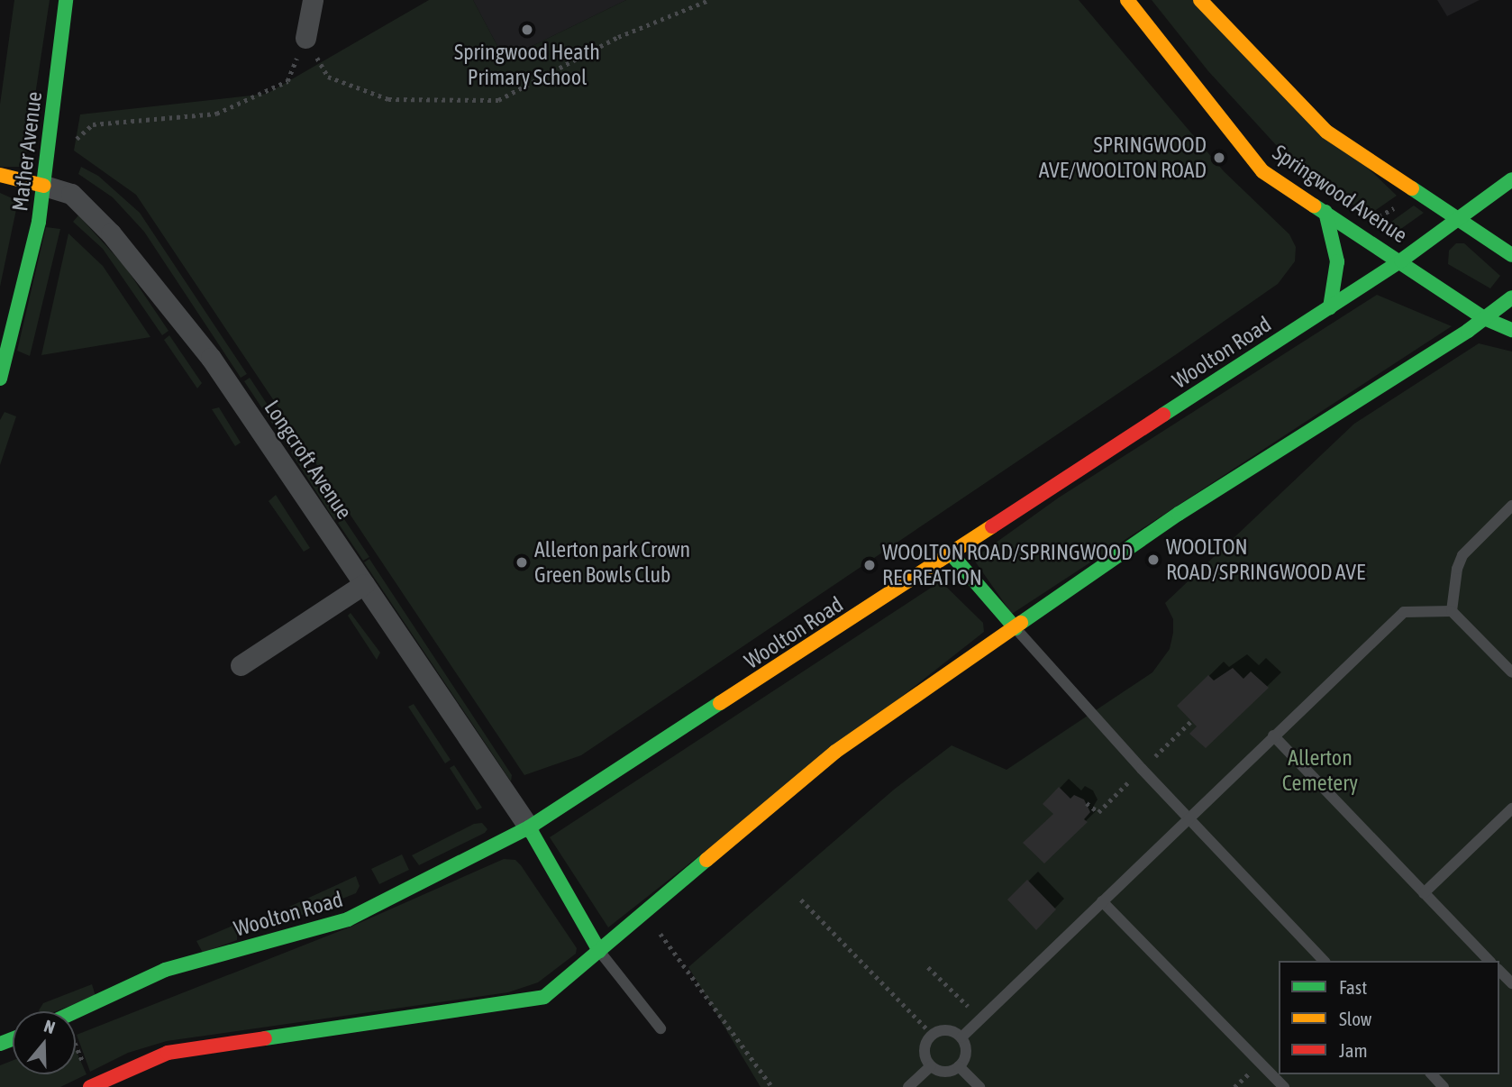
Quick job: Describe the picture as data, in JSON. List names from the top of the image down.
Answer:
{
  "streets": {
    "main road": [
      "Mather Avenue",
      "Springwood Avenue",
      "Woolton Road",
      "Longcroft Avenue"
    ]
  },
  "crossings": [
    ["Mather Avenue", "Longcroft Avenue"],
    ["Springwood Avenue", "Woolton Road"],
    ["Woolton Road", "Longcroft Avenue"]
  ],
  "parks": ["Allerton Cemetery"],
  "places": [
    "Springwood Heath Primary School",
    "SPRINGWOOD AVE/WOOLTON ROAD",
    "WOOLTON ROAD/SPRINGWOOD AVE",
    "Allerton park Crown Green Bowls Club",
    "WOOLTON ROAD/SPRINGWOOD RECREATION"
  ],
  "legend": ["Fast", "Slow", "Jam"],
  "north": "top"
}
